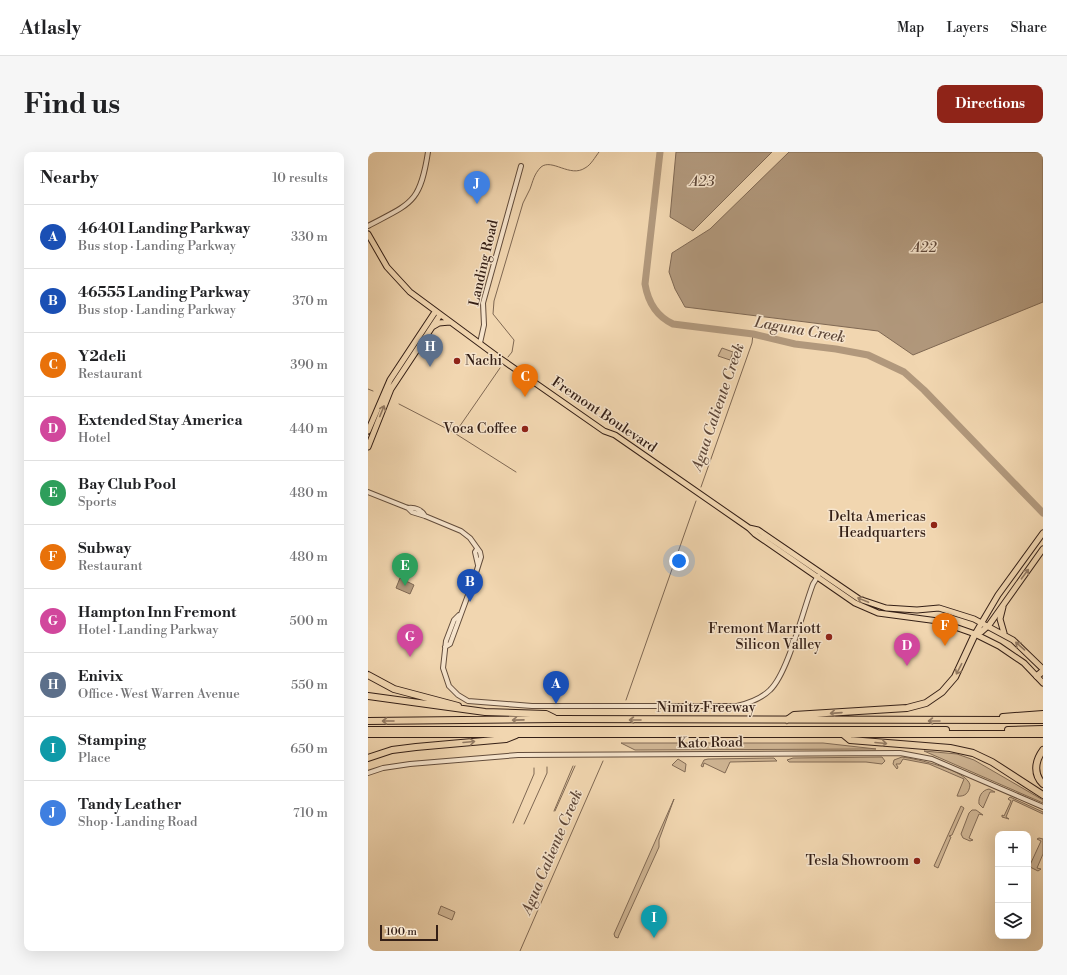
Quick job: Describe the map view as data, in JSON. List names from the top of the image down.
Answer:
{
  "streets": {
    "highway": ["Nimitz Freeway"],
    "main road": ["Fremont Boulevard"],
    "street": ["Landing Road", "Kato Road"]
  },
  "crossings": [
    ["Landing Road", "Fremont Boulevard"]
  ],
  "water": [
    "A23",
    "A22",
    "Laguna Creek",
    "Agua Caliente Creek"
  ],
  "places": [
    "Nachi",
    "Voca Coffee",
    "Delta Americas Headquarters",
    "Fremont Marriott Silicon Valley",
    "Tesla Showroom"
  ],
  "scale_bar": "100 m",
  "page": {
    "header": "Atlasly",
    "nav": ["Map", "Layers", "Share"],
    "buttons": "Directions",
    "title": "Find us",
    "heading": ["Nearby", "10 results"],
    "pins": [
      "J",
      "H",
      "C",
      "E",
      "B",
      "F",
      "G",
      "D",
      "A",
      "I"
    ],
    "list": [
      {
        "mark": "A",
        "name": "46401 Landing Parkway",
        "note": "Bus stop · Landing Parkway",
        "value": "330 m"
      },
      {
        "mark": "B",
        "name": "46555 Landing Parkway",
        "note": "Bus stop · Landing Parkway",
        "value": "370 m"
      },
      {
        "mark": "C",
        "name": "Y2deli",
        "note": "Restaurant",
        "value": "390 m"
      },
      {
        "mark": "D",
        "name": "Extended Stay America",
        "note": "Hotel",
        "value": "440 m"
      },
      {
        "mark": "E",
        "name": "Bay Club Pool",
        "note": "Sports",
        "value": "480 m"
      },
      {
        "mark": "F",
        "name": "Subway",
        "note": "Restaurant",
        "value": "480 m"
      },
      {
        "mark": "G",
        "name": "Hampton Inn Fremont",
        "note": "Hotel · Landing Parkway",
        "value": "500 m"
      },
      {
        "mark": "H",
        "name": "Enivix",
        "note": "Office · West Warren Avenue",
        "value": "550 m"
      },
      {
        "mark": "I",
        "name": "Stamping",
        "note": "Place",
        "value": "650 m"
      },
      {
        "mark": "J",
        "name": "Tandy Leather",
        "note": "Shop · Landing Road",
        "value": "710 m"
      }
    ],
    "map_buttons": ["+", "−"],
    "scale": "100 m"
  }
}
